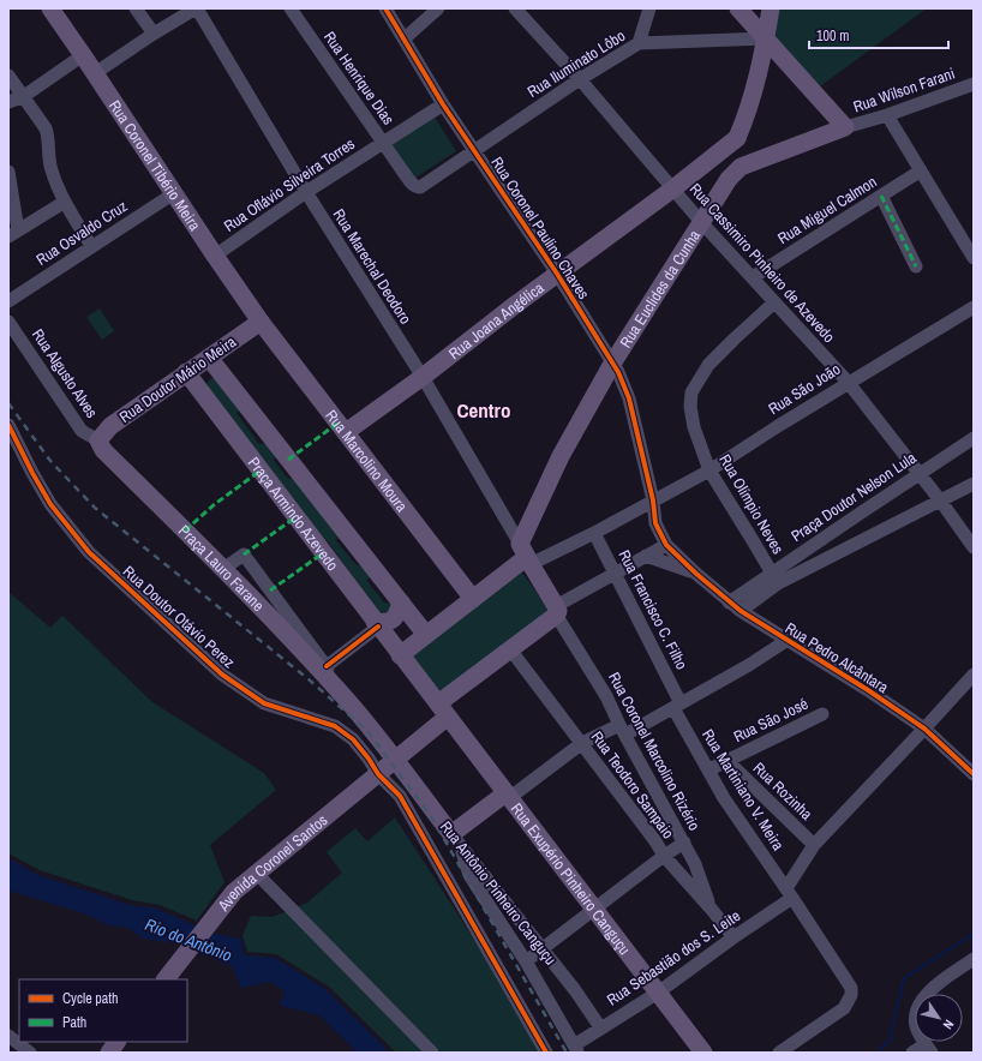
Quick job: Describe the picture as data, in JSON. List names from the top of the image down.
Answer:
{
  "streets": {
    "main road": [
      "Rua Coronel Tibério Meira",
      "Rua Euclides da Cunha",
      "Rua Joana Angélica",
      "Rua Doutor Mário Meira",
      "Rua Marcolino Moura",
      "Praça Armindo Azevedo",
      "Praça Lauro Farane",
      "Avenida Coronel Santos",
      "Rua Exupério Pinheiro Canguçu",
      "Rua Antônio Pinheiro Canguçu"
    ],
    "street": [
      "Rua Iluminato Lôbo",
      "Rua Henrique Dias",
      "Rua Wilson Farani",
      "Rua Oflávio Silveira Torres",
      "Rua Miguel Calmon",
      "Rua Coronel Paulino Chaves",
      "Rua Osvaldo Cruz",
      "Rua Cassimiro Pinheiro de Azevedo",
      "Rua Marechal Deodoro",
      "Rua Algusto Alves",
      "Rua São João",
      "Praça Doutor Nelson Lula",
      "Rua Olímpio Neves",
      "Rua Francisco C. Filho",
      "Rua Doutor Otávio Perez",
      "Rua Pedro Alcântara",
      "Rua São José",
      "Rua Coronel Marcolino Rizério",
      "Rua Teodoro Sampaio",
      "Rua Martiniano V. Meira",
      "Rua Rozinha",
      "Rua Sebastião dos S. Leite"
    ]
  },
  "crossings": [
    ["Rua Iluminato Lôbo", "Rua Henrique Dias"],
    ["Rua Iluminato Lôbo", "Rua Coronel Paulino Chaves"],
    ["Rua Iluminato Lôbo", "Rua Cassimiro Pinheiro de Azevedo"],
    ["Rua Henrique Dias", "Rua Oflávio Silveira Torres"],
    ["Rua Henrique Dias", "Rua Coronel Paulino Chaves"],
    ["Rua Coronel Tibério Meira", "Rua Oflávio Silveira Torres"],
    ["Rua Coronel Tibério Meira", "Rua Osvaldo Cruz"],
    ["Rua Coronel Tibério Meira", "Rua Doutor Mário Meira"],
    ["Rua Coronel Tibério Meira", "Rua Marcolino Moura"],
    ["Rua Oflávio Silveira Torres", "Rua Coronel Paulino Chaves"],
    ["Rua Oflávio Silveira Torres", "Rua Marechal Deodoro"],
    ["Rua Miguel Calmon", "Rua Cassimiro Pinheiro de Azevedo"],
    ["Rua Coronel Paulino Chaves", "Rua Euclides da Cunha"],
    ["Rua Coronel Paulino Chaves", "Rua Joana Angélica"],
    ["Rua Coronel Paulino Chaves", "Rua São João"],
    ["Rua Coronel Paulino Chaves", "Rua Pedro Alcântara"],
    ["Rua Cassimiro Pinheiro de Azevedo", "Rua Euclides da Cunha"],
    ["Rua Cassimiro Pinheiro de Azevedo", "Rua Joana Angélica"],
    ["Rua Cassimiro Pinheiro de Azevedo", "Rua São João"],
    ["Rua Cassimiro Pinheiro de Azevedo", "Praça Doutor Nelson Lula"],
    ["Rua Cassimiro Pinheiro de Azevedo", "Rua Olímpio Neves"],
    ["Rua Marechal Deodoro", "Rua Euclides da Cunha"],
    ["Rua Marechal Deodoro", "Rua Joana Angélica"],
    ["Rua Marechal Deodoro", "Rua São João"],
    ["Rua Euclides da Cunha", "Rua São João"],
    ["Rua Joana Angélica", "Rua Marcolino Moura"],
    ["Rua Algusto Alves", "Rua Doutor Mário Meira"],
    ["Rua Algusto Alves", "Praça Lauro Farane"],
    ["Rua Doutor Mário Meira", "Rua Marcolino Moura"],
    ["Rua Doutor Mário Meira", "Praça Armindo Azevedo"],
    ["Rua Doutor Mário Meira", "Praça Lauro Farane"],
    ["Rua São João", "Rua Olímpio Neves"],
    ["Rua São João", "Rua Francisco C. Filho"],
    ["Praça Doutor Nelson Lula", "Rua Olímpio Neves"],
    ["Praça Doutor Nelson Lula", "Rua Pedro Alcântara"],
    ["Praça Armindo Azevedo", "Rua Exupério Pinheiro Canguçu"],
    ["Praça Lauro Farane", "Avenida Coronel Santos"],
    ["Praça Lauro Farane", "Rua Antônio Pinheiro Canguçu"],
    ["Rua Francisco C. Filho", "Rua Martiniano V. Meira"],
    ["Rua Doutor Otávio Perez", "Avenida Coronel Santos"],
    ["Rua São José", "Rua Martiniano V. Meira"],
    ["Rua São José", "Rua Rozinha"],
    ["Rua Coronel Marcolino Rizério", "Rua Teodoro Sampaio"],
    ["Rua Coronel Marcolino Rizério", "Avenida Coronel Santos"],
    ["Rua Teodoro Sampaio", "Avenida Coronel Santos"],
    ["Rua Teodoro Sampaio", "Rua Sebastião dos S. Leite"],
    ["Rua Martiniano V. Meira", "Rua Sebastião dos S. Leite"],
    ["Avenida Coronel Santos", "Rua Exupério Pinheiro Canguçu"],
    ["Avenida Coronel Santos", "Rua Antônio Pinheiro Canguçu"],
    ["Rua Exupério Pinheiro Canguçu", "Rua Sebastião dos S. Leite"],
    ["Rua Antônio Pinheiro Canguçu", "Rua Sebastião dos S. Leite"]
  ],
  "districts": ["Centro"],
  "water": ["Rio do Antônio"],
  "legend": ["Cycle path", "Path"],
  "scale_bar": "100 m",
  "north": "bottom right"
}
